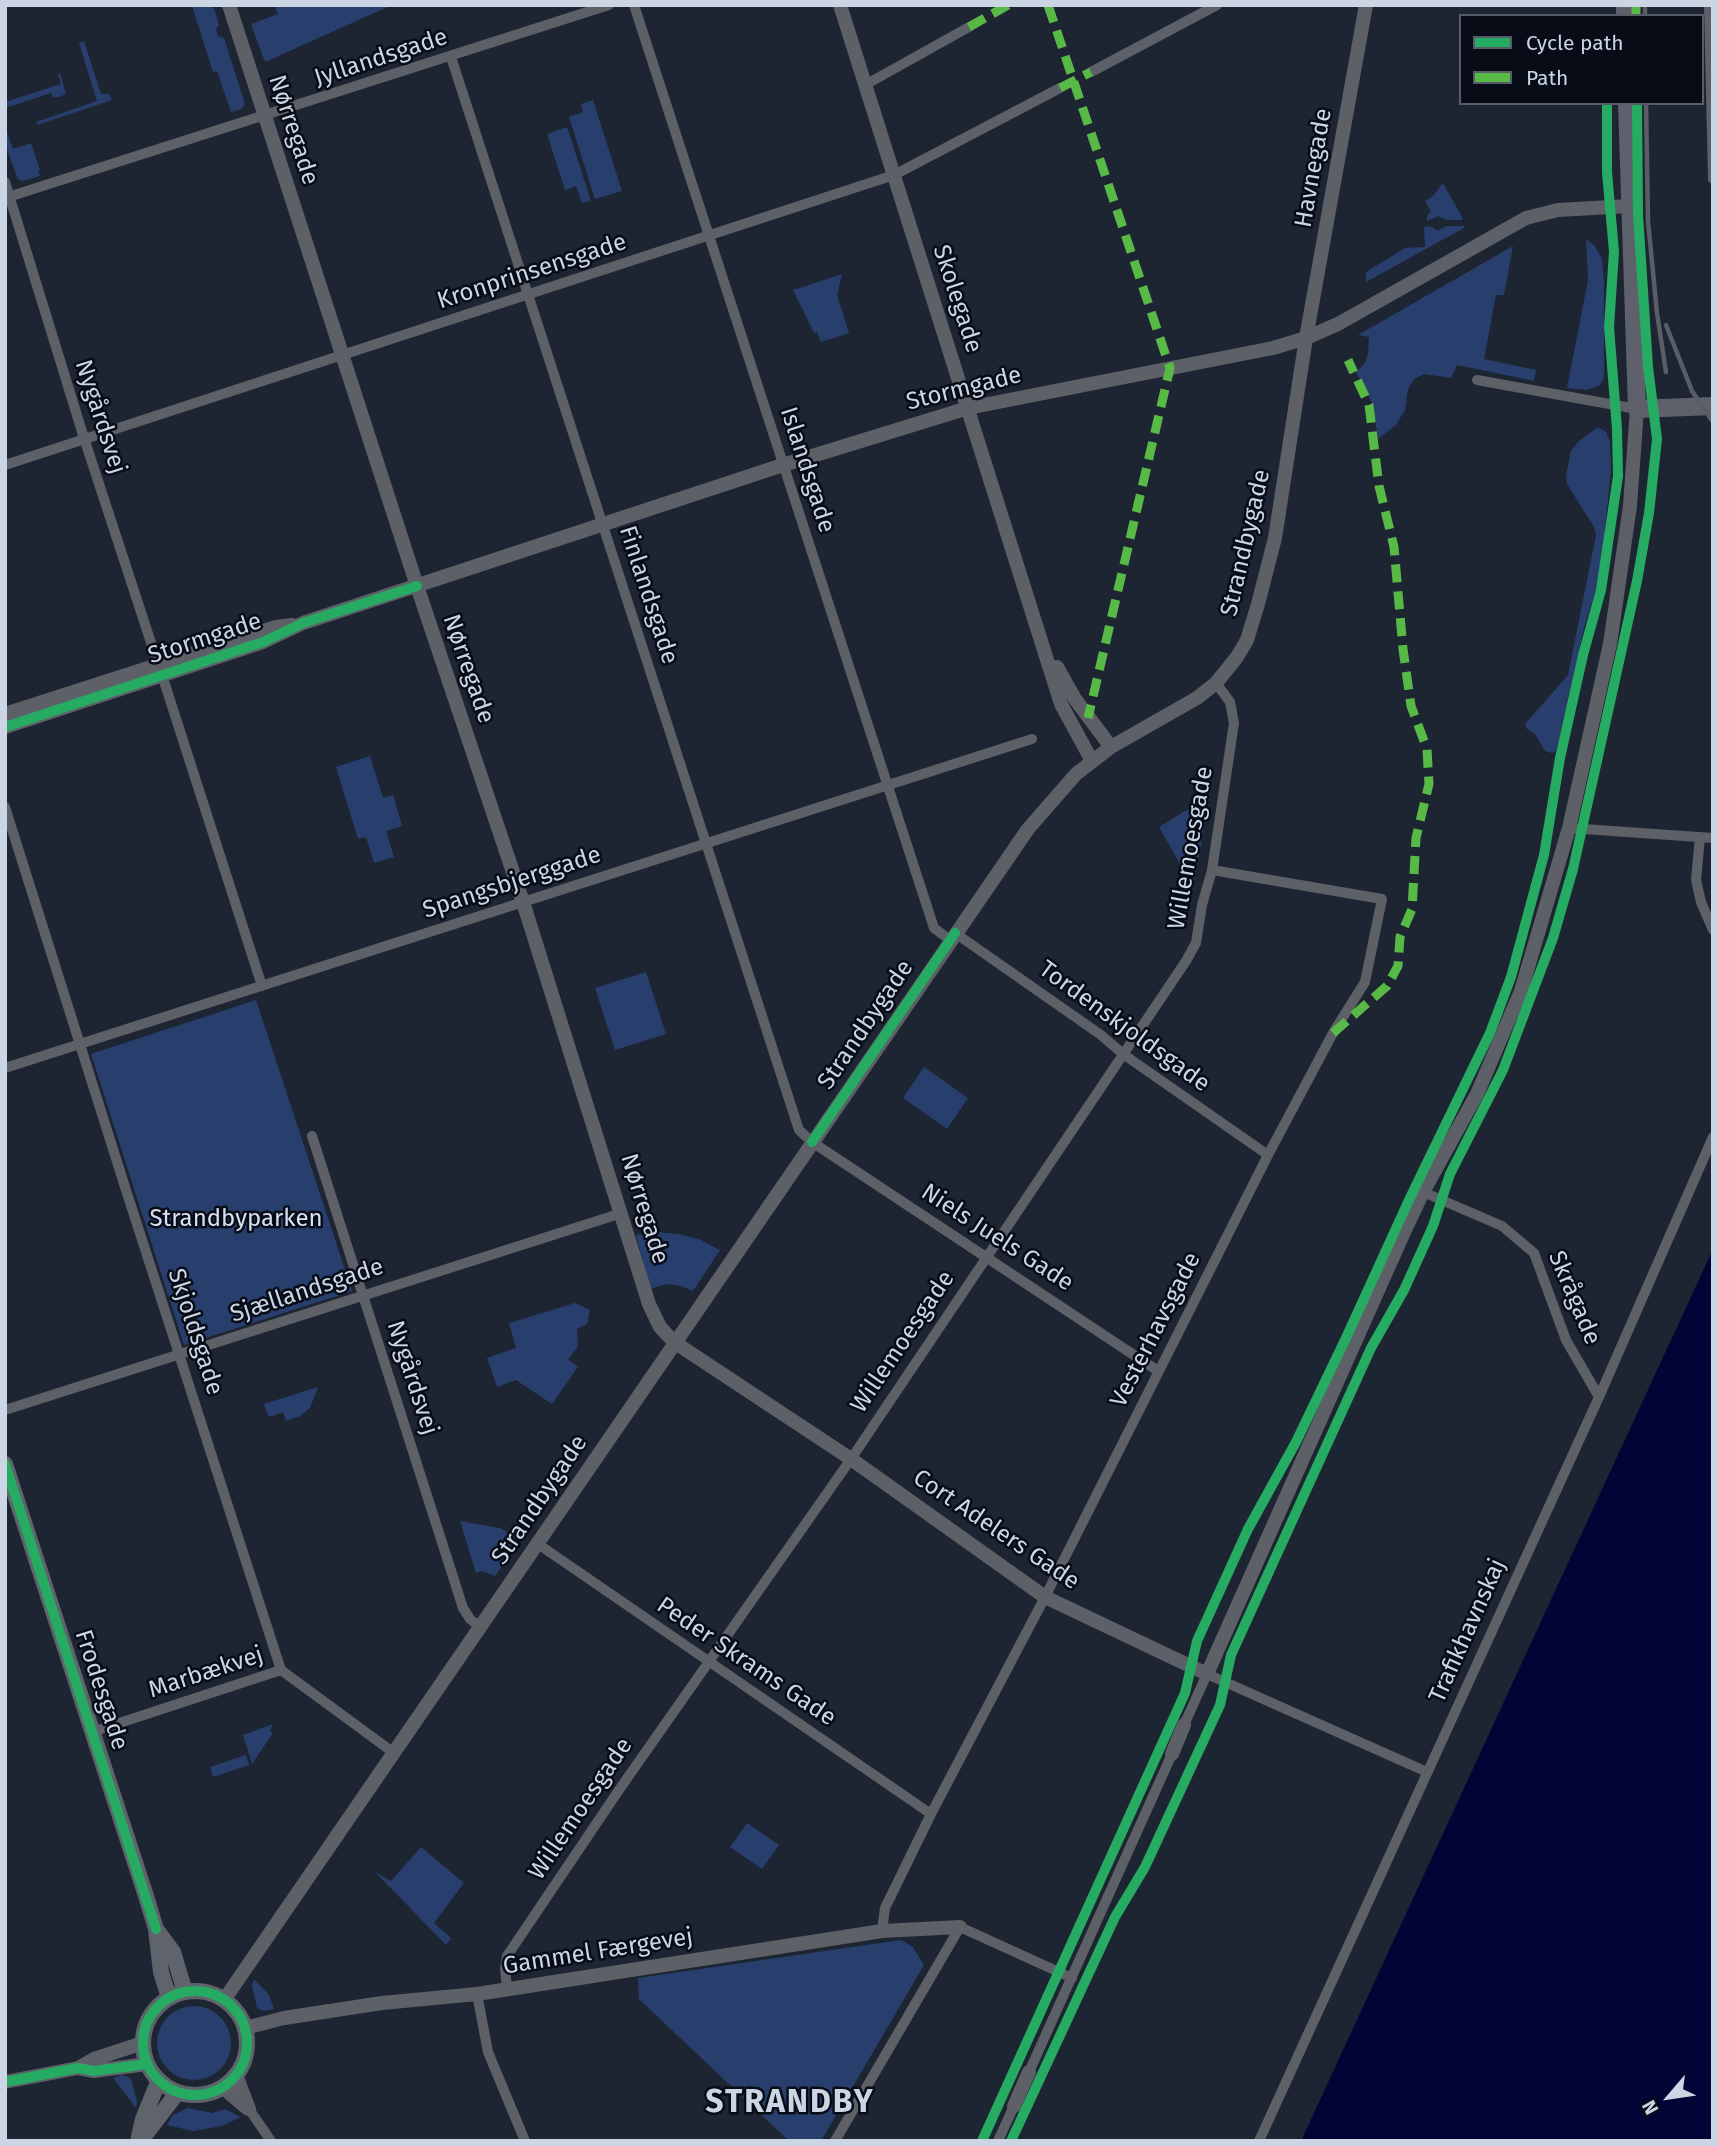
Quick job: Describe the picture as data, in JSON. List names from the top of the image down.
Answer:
{
  "streets": {
    "main road": ["Frodesgade"],
    "street": [
      "Jyllandsgade",
      "Nørregade",
      "Havnegade",
      "Kronprinsensgade",
      "Skolegade",
      "Stormgade",
      "Nygårdsvej",
      "Islandsgade",
      "Strandbygade",
      "Finlandsgade",
      "Willemoesgade",
      "Spangsbjerggade",
      "Tordenskjoldsgade",
      "Niels Juels Gade",
      "Sjællandsgade",
      "Skrågade",
      "Vesterhavsgade",
      "Skjoldsgade",
      "Cort Adelers Gade",
      "Trafikhavnskaj",
      "Peder Skrams Gade",
      "Marbækvej",
      "Gammel Færgevej"
    ]
  },
  "crossings": [
    ["Jyllandsgade", "Nørregade"],
    ["Jyllandsgade", "Nygårdsvej"],
    ["Jyllandsgade", "Finlandsgade"],
    ["Nørregade", "Kronprinsensgade"],
    ["Nørregade", "Stormgade"],
    ["Nørregade", "Strandbygade"],
    ["Nørregade", "Spangsbjerggade"],
    ["Nørregade", "Sjællandsgade"],
    ["Nørregade", "Cort Adelers Gade"],
    ["Havnegade", "Stormgade"],
    ["Havnegade", "Strandbygade"],
    ["Kronprinsensgade", "Skolegade"],
    ["Kronprinsensgade", "Nygårdsvej"],
    ["Kronprinsensgade", "Islandsgade"],
    ["Kronprinsensgade", "Finlandsgade"],
    ["Skolegade", "Stormgade"],
    ["Skolegade", "Strandbygade"],
    ["Stormgade", "Nygårdsvej"],
    ["Stormgade", "Islandsgade"],
    ["Stormgade", "Strandbygade"],
    ["Stormgade", "Finlandsgade"],
    ["Nygårdsvej", "Strandbygade"],
    ["Nygårdsvej", "Spangsbjerggade"],
    ["Nygårdsvej", "Sjællandsgade"],
    ["Islandsgade", "Strandbygade"],
    ["Islandsgade", "Spangsbjerggade"],
    ["Islandsgade", "Tordenskjoldsgade"],
    ["Strandbygade", "Finlandsgade"],
    ["Strandbygade", "Willemoesgade"],
    ["Strandbygade", "Tordenskjoldsgade"],
    ["Strandbygade", "Niels Juels Gade"],
    ["Strandbygade", "Cort Adelers Gade"],
    ["Strandbygade", "Peder Skrams Gade"],
    ["Strandbygade", "Marbækvej"],
    ["Strandbygade", "Frodesgade"],
    ["Strandbygade", "Gammel Færgevej"],
    ["Finlandsgade", "Spangsbjerggade"],
    ["Finlandsgade", "Niels Juels Gade"],
    ["Willemoesgade", "Tordenskjoldsgade"],
    ["Willemoesgade", "Niels Juels Gade"],
    ["Willemoesgade", "Vesterhavsgade"],
    ["Willemoesgade", "Cort Adelers Gade"],
    ["Willemoesgade", "Peder Skrams Gade"],
    ["Willemoesgade", "Gammel Færgevej"],
    ["Spangsbjerggade", "Skjoldsgade"],
    ["Tordenskjoldsgade", "Vesterhavsgade"],
    ["Niels Juels Gade", "Vesterhavsgade"],
    ["Sjællandsgade", "Skjoldsgade"],
    ["Skrågade", "Trafikhavnskaj"],
    ["Vesterhavsgade", "Cort Adelers Gade"],
    ["Vesterhavsgade", "Peder Skrams Gade"],
    ["Vesterhavsgade", "Gammel Færgevej"],
    ["Skjoldsgade", "Marbækvej"],
    ["Cort Adelers Gade", "Trafikhavnskaj"],
    ["Marbækvej", "Frodesgade"],
    ["Frodesgade", "Gammel Færgevej"]
  ],
  "districts": ["STRANDBY"],
  "parks": ["Strandbyparken"],
  "legend": ["Cycle path", "Path"],
  "north": "bottom left"
}
